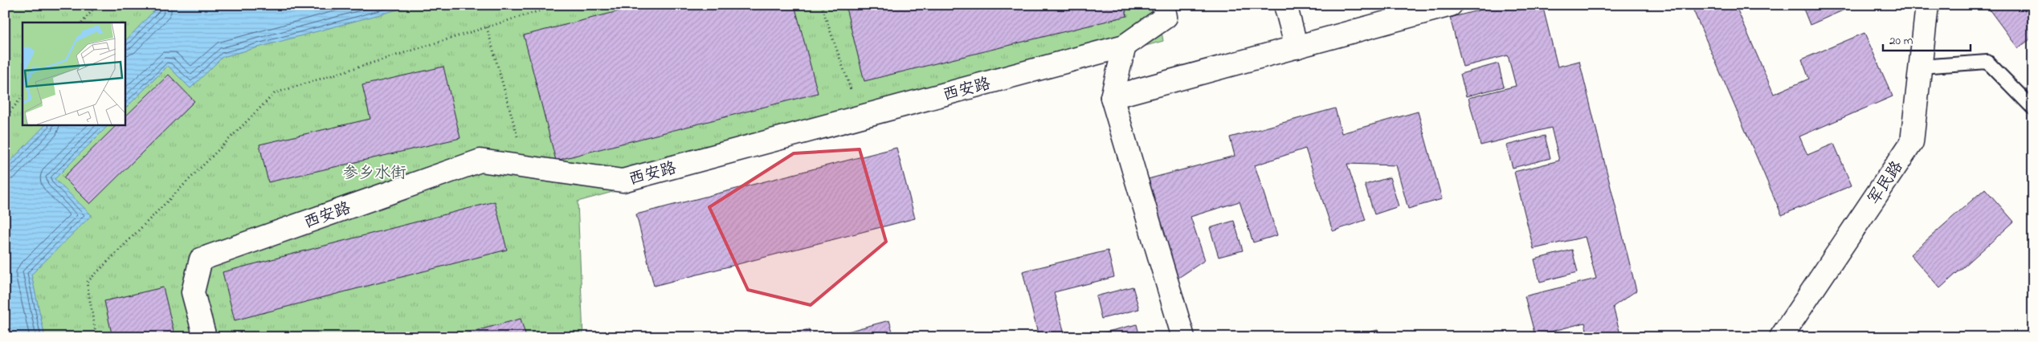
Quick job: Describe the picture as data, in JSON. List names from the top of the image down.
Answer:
{
  "streets": {
    "street": ["西安路", "军民路"]
  },
  "parks": ["参乡水街"],
  "scale_bar": "20 m"
}
